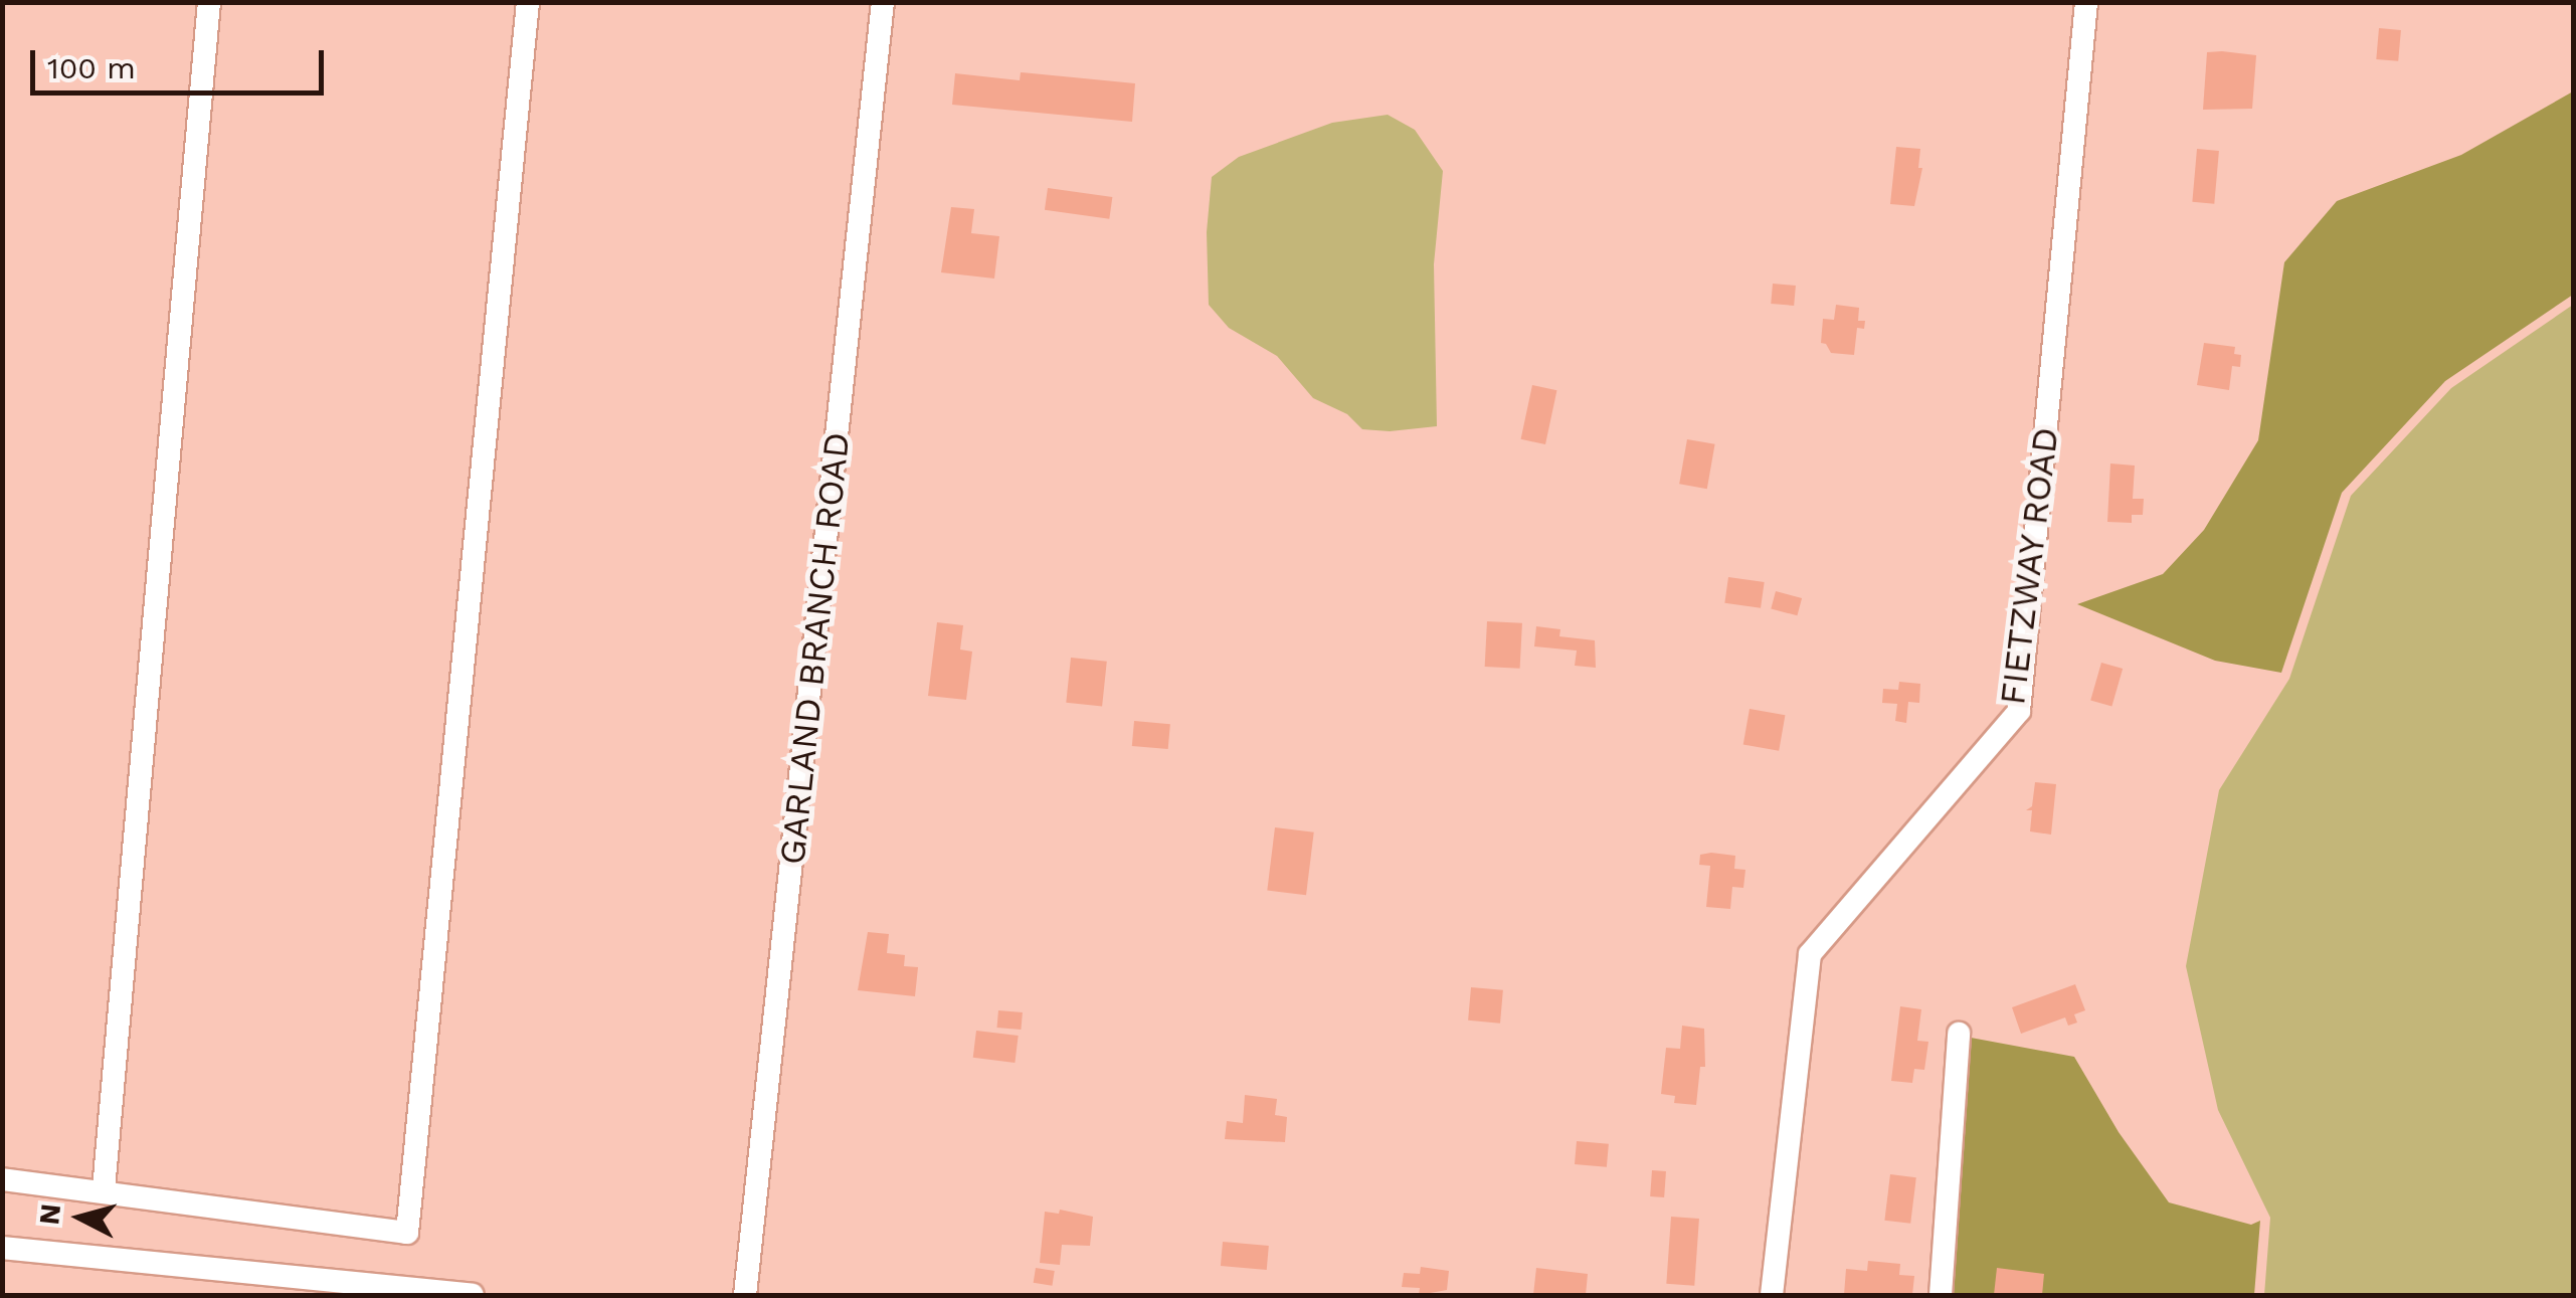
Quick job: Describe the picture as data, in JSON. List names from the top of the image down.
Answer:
{
  "streets": {
    "street": ["FIETZWAY ROAD", "GARLAND BRANCH ROAD"]
  },
  "scale_bar": "100 m",
  "north": "left"
}
